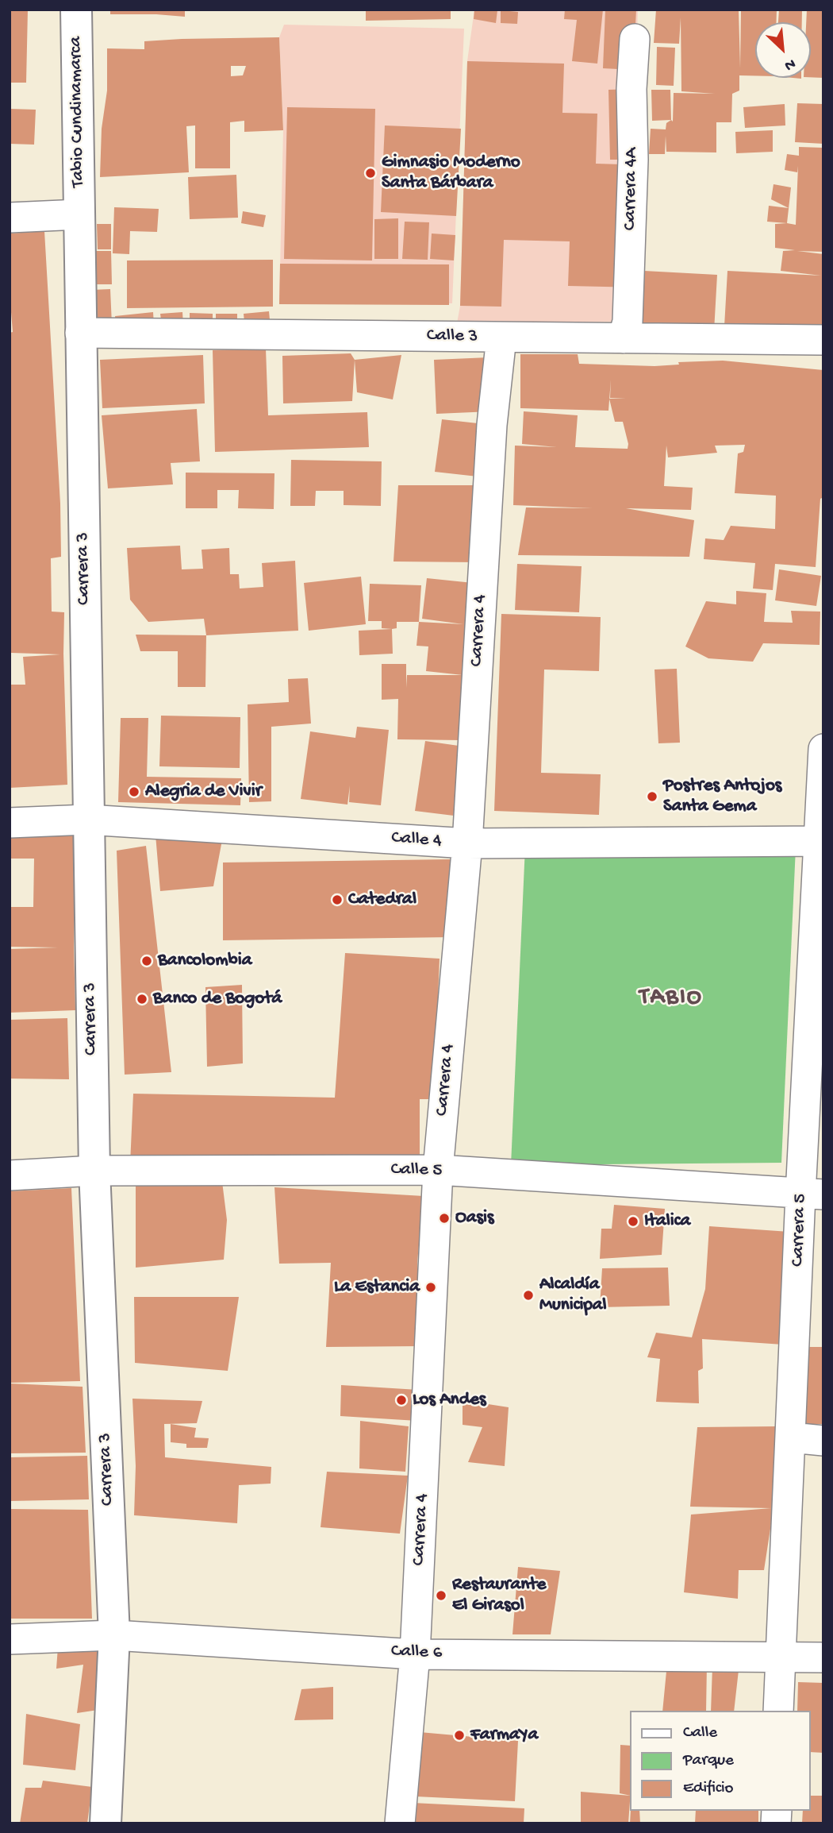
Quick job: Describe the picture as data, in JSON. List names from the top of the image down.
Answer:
{
  "streets": {
    "main road": ["Tabio Cundinamarca", "Carrera 3"],
    "street": [
      "Carrera 4A",
      "Calle 3",
      "Carrera 4",
      "Calle 4",
      "Calle 5",
      "Carrera 5",
      "Calle 6"
    ]
  },
  "crossings": [
    ["Tabio Cundinamarca", "Carrera 3"],
    ["Carrera 4A", "Calle 3"],
    ["Calle 3", "Carrera 3"],
    ["Calle 3", "Carrera 4"],
    ["Carrera 3", "Calle 4"],
    ["Carrera 3", "Calle 5"],
    ["Carrera 3", "Calle 6"],
    ["Carrera 4", "Calle 4"],
    ["Carrera 4", "Calle 5"],
    ["Carrera 4", "Calle 6"],
    ["Calle 4", "Carrera 5"],
    ["Calle 5", "Carrera 5"],
    ["Carrera 5", "Calle 6"]
  ],
  "districts": ["TABIO"],
  "places": [
    "Gimnasio Moderno Santa Bárbara",
    "Alegria de Vivir",
    "Postres Antojos Santa Gema",
    "Catedral",
    "Bancolombia",
    "Banco de Bogotá",
    "Oasis",
    "Italica",
    "La Estancia",
    "Alcaldía Municipal",
    "Los Andes",
    "Restaurante El Girasol",
    "FarmaYa"
  ],
  "legend": ["Calle", "Parque", "Edificio"],
  "north": "bottom right"
}
